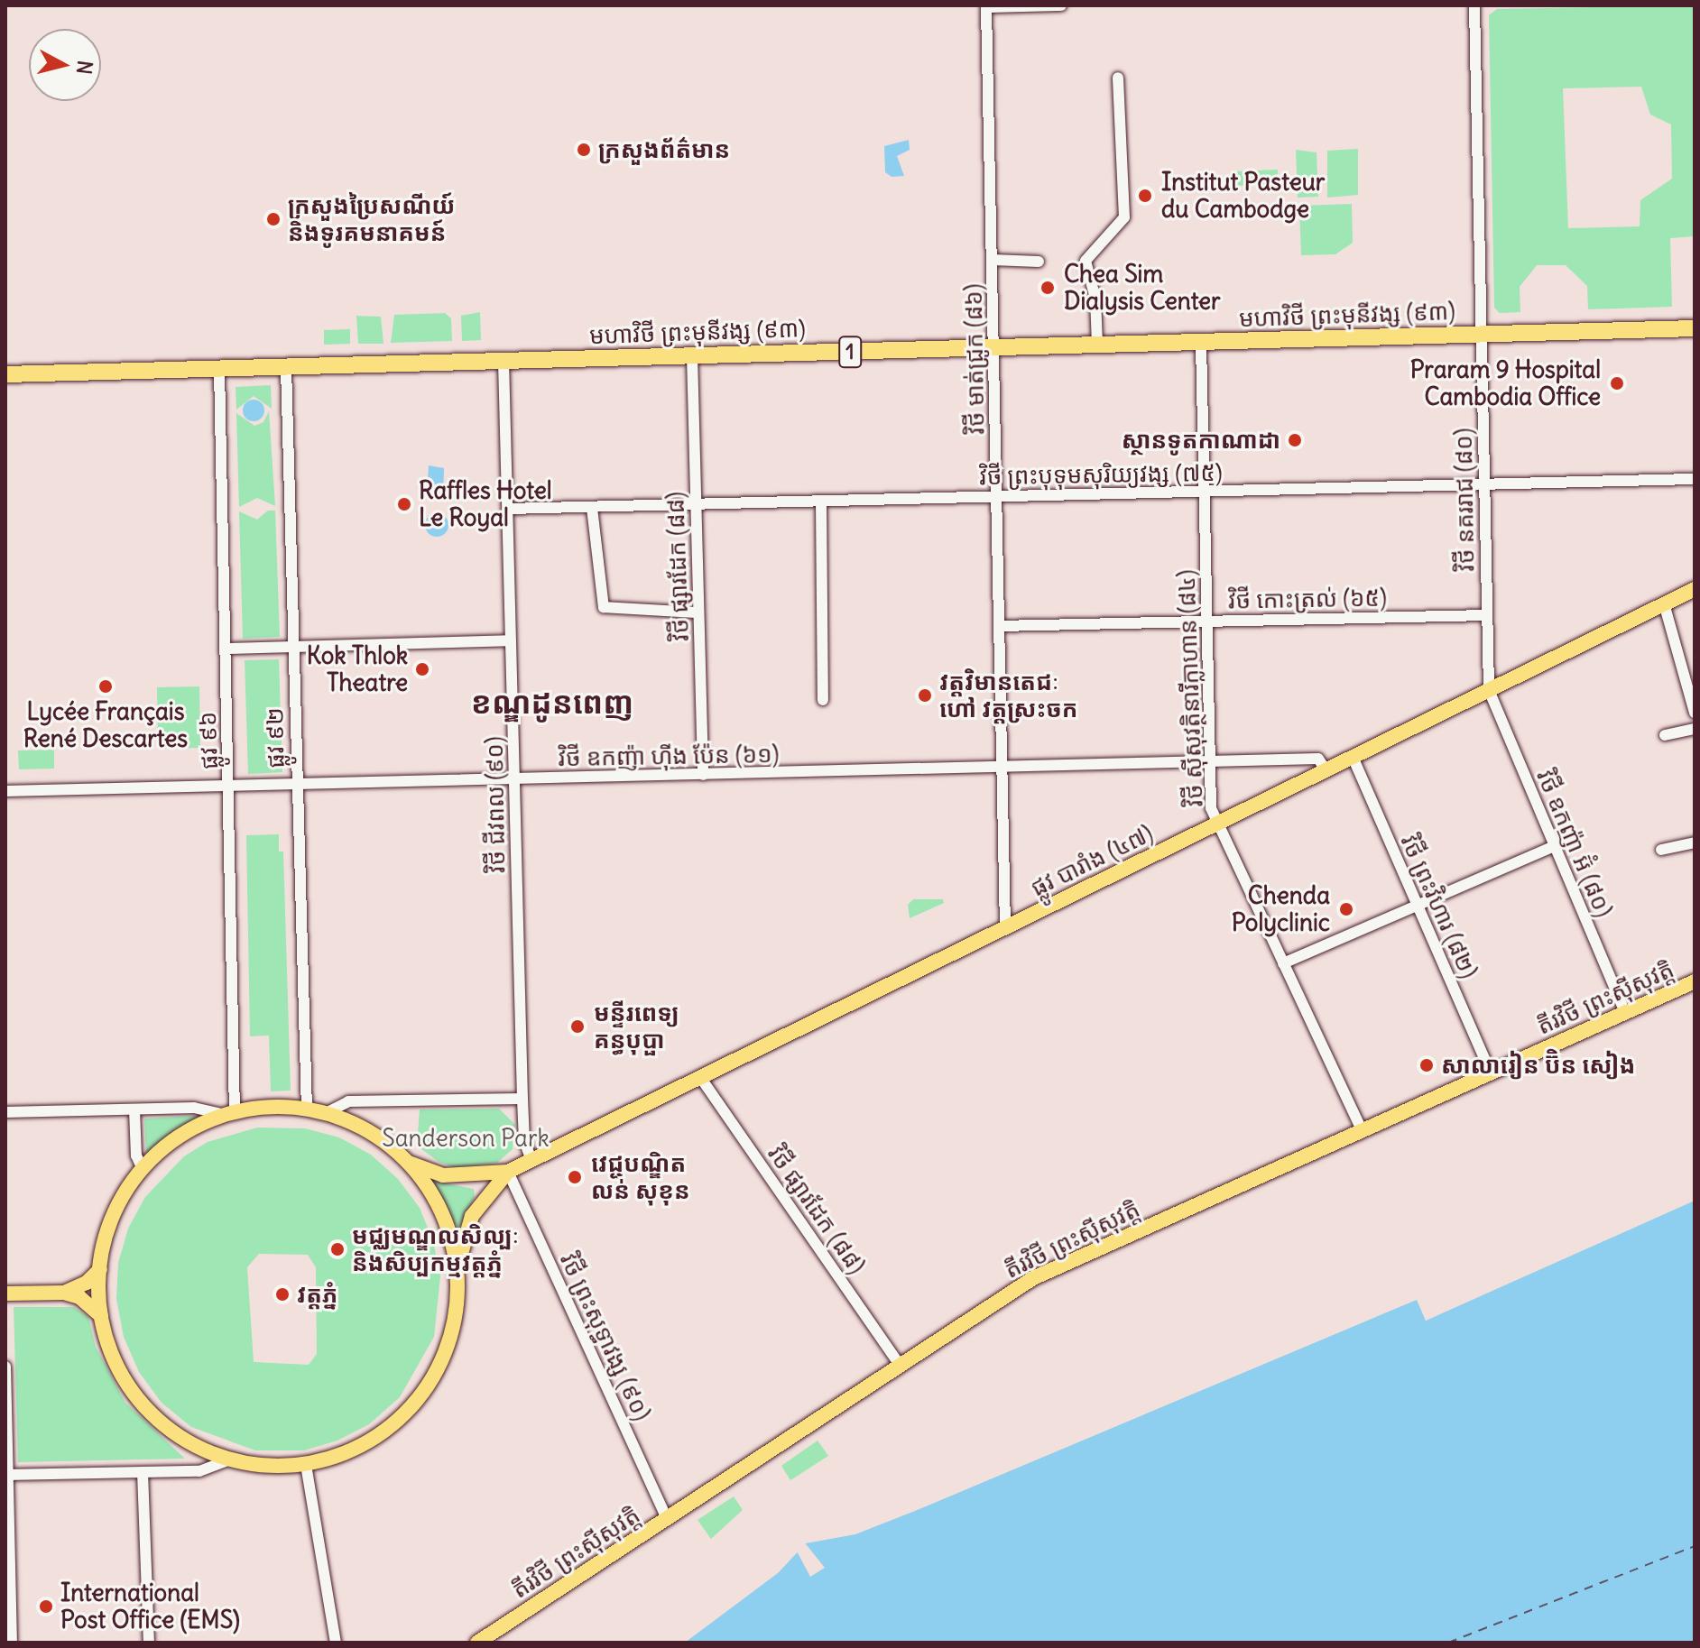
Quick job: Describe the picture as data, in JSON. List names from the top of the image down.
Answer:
{
  "streets": {
    "highway": ["មហាវិថី ព្រះមុនីវង្ស (៩៣)", "1"],
    "main road": ["ផ្លូវ បារាំង (៤៧)", "តីរវិថី ព្រះស៊ីសុវត្តិ"],
    "street": [
      "វិថី មាត់ជ្រូក (៨៦)",
      "វិថី ព្រះបុទុមសុរិយ្យវង្ស (៧៥)",
      "វិថី នគររាជ (៨០)",
      "វិថី ផ្សារដែក (៨៨)",
      "វិថី កោះត្រល់ (៦៥)",
      "វិថី ស៊ីសុវត្ថិនារីក្លាហាន (៨៤)",
      "ផ្លូវ ៩២",
      "ផ្លូវ ៩៦",
      "វិថី ឧកញ៉ា ហ៊ីង ប៉ែន (៦១)",
      "វិថី ជីវពល (៩០)",
      "វិថី ឧកញ៉ា អ៊ំ (៨០)",
      "វិថី ព្រះវិហារ (៨២)",
      "វិថី ព្រះសុទ្ធាវង្ស (៩០)"
    ]
  },
  "crossings": [
    ["មហាវិថី ព្រះមុនីវង្ស (៩៣)", "វិថី មាត់ជ្រូក (៨៦)"],
    ["មហាវិថី ព្រះមុនីវង្ស (៩៣)", "វិថី នគររាជ (៨០)"],
    ["មហាវិថី ព្រះមុនីវង្ស (៩៣)", "វិថី ផ្សារដែក (៨៨)"],
    ["មហាវិថី ព្រះមុនីវង្ស (៩៣)", "វិថី ស៊ីសុវត្ថិនារីក្លាហាន (៨៤)"],
    ["មហាវិថី ព្រះមុនីវង្ស (៩៣)", "ផ្លូវ ៩២"],
    ["មហាវិថី ព្រះមុនីវង្ស (៩៣)", "ផ្លូវ ៩៦"],
    ["មហាវិថី ព្រះមុនីវង្ស (៩៣)", "វិថី ជីវពល (៩០)"],
    ["វិថី មាត់ជ្រូក (៨៦)", "វិថី ព្រះបុទុមសុរិយ្យវង្ស (៧៥)"],
    ["វិថី មាត់ជ្រូក (៨៦)", "វិថី កោះត្រល់ (៦៥)"],
    ["វិថី មាត់ជ្រូក (៨៦)", "វិថី ឧកញ៉ា ហ៊ីង ប៉ែន (៦១)"],
    ["វិថី មាត់ជ្រូក (៨៦)", "ផ្លូវ បារាំង (៤៧)"],
    ["វិថី ព្រះបុទុមសុរិយ្យវង្ស (៧៥)", "វិថី នគររាជ (៨០)"],
    ["វិថី ព្រះបុទុមសុរិយ្យវង្ស (៧៥)", "វិថី ផ្សារដែក (៨៨)"],
    ["វិថី ព្រះបុទុមសុរិយ្យវង្ស (៧៥)", "វិថី ស៊ីសុវត្ថិនារីក្លាហាន (៨៤)"],
    ["វិថី ព្រះបុទុមសុរិយ្យវង្ស (៧៥)", "វិថី ជីវពល (៩០)"],
    ["វិថី នគររាជ (៨០)", "វិថី កោះត្រល់ (៦៥)"],
    ["វិថី នគររាជ (៨០)", "វិថី ឧកញ៉ា អ៊ំ (៨០)"],
    ["វិថី នគររាជ (៨០)", "ផ្លូវ បារាំង (៤៧)"],
    ["វិថី ផ្សារដែក (៨៨)", "វិថី ឧកញ៉ា ហ៊ីង ប៉ែន (៦១)"],
    ["វិថី ផ្សារដែក (៨៨)", "ផ្លូវ បារាំង (៤៧)"],
    ["វិថី ផ្សារដែក (៨៨)", "តីរវិថី ព្រះស៊ីសុវត្តិ"],
    ["វិថី កោះត្រល់ (៦៥)", "វិថី ស៊ីសុវត្ថិនារីក្លាហាន (៨៤)"],
    ["វិថី ស៊ីសុវត្ថិនារីក្លាហាន (៨៤)", "វិថី ឧកញ៉ា ហ៊ីង ប៉ែន (៦១)"],
    ["វិថី ស៊ីសុវត្ថិនារីក្លាហាន (៨៤)", "ផ្លូវ បារាំង (៤៧)"],
    ["វិថី ស៊ីសុវត្ថិនារីក្លាហាន (៨៤)", "តីរវិថី ព្រះស៊ីសុវត្តិ"],
    ["ផ្លូវ ៩២", "វិថី ឧកញ៉ា ហ៊ីង ប៉ែន (៦១)"],
    ["ផ្លូវ ៩៦", "វិថី ឧកញ៉ា ហ៊ីង ប៉ែន (៦១)"],
    ["វិថី ឧកញ៉ា ហ៊ីង ប៉ែន (៦១)", "វិថី ជីវពល (៩០)"],
    ["វិថី ឧកញ៉ា ហ៊ីង ប៉ែន (៦១)", "ផ្លូវ បារាំង (៤៧)"],
    ["វិថី ជីវពល (៩០)", "ផ្លូវ បារាំង (៤៧)"],
    ["វិថី ឧកញ៉ា អ៊ំ (៨០)", "ផ្លូវ បារាំង (៤៧)"],
    ["វិថី ឧកញ៉ា អ៊ំ (៨០)", "តីរវិថី ព្រះស៊ីសុវត្តិ"],
    ["ផ្លូវ បារាំង (៤៧)", "វិថី ព្រះវិហារ (៨២)"],
    ["ផ្លូវ បារាំង (៤៧)", "វិថី ព្រះសុទ្ធាវង្ស (៩០)"],
    ["វិថី ព្រះវិហារ (៨២)", "តីរវិថី ព្រះស៊ីសុវត្តិ"],
    ["តីរវិថី ព្រះស៊ីសុវត្តិ", "វិថី ព្រះសុទ្ធាវង្ស (៩០)"]
  ],
  "districts": ["ខណ្ឌដូនពេញ"],
  "parks": ["Sanderson Park"],
  "places": [
    "ក្រសួងព័ត៌មាន",
    "Institut Pasteur du Cambodge",
    "ក្រសួងប្រៃសណីយ៍ និងទូរគមនាគមន៍",
    "Chea Sim Dialysis Center",
    "Praram 9 Hospital Cambodia Office",
    "ស្ថានទូតកាណាដា",
    "Raffles Hotel Le Royal",
    "Kok Thlok Theatre",
    "Lycée Français René Descartes",
    "វត្តវិមានតេជៈ ហៅ វត្តស្រះចក",
    "Chenda Polyclinic",
    "មន្ទីរពេទ្យ គន្ធបុប្ផា",
    "សាលារៀន ប៊ិន សៀង",
    "វេជ្ជបណ្ឌិត លន់ សុខុន",
    "មជ្ឈមណ្ឌលសិល្បៈ និងសិប្បកម្មវត្តភ្នំ",
    "វត្ដភ្នំ",
    "International Post Office (EMS)"
  ],
  "north": "right"
}
